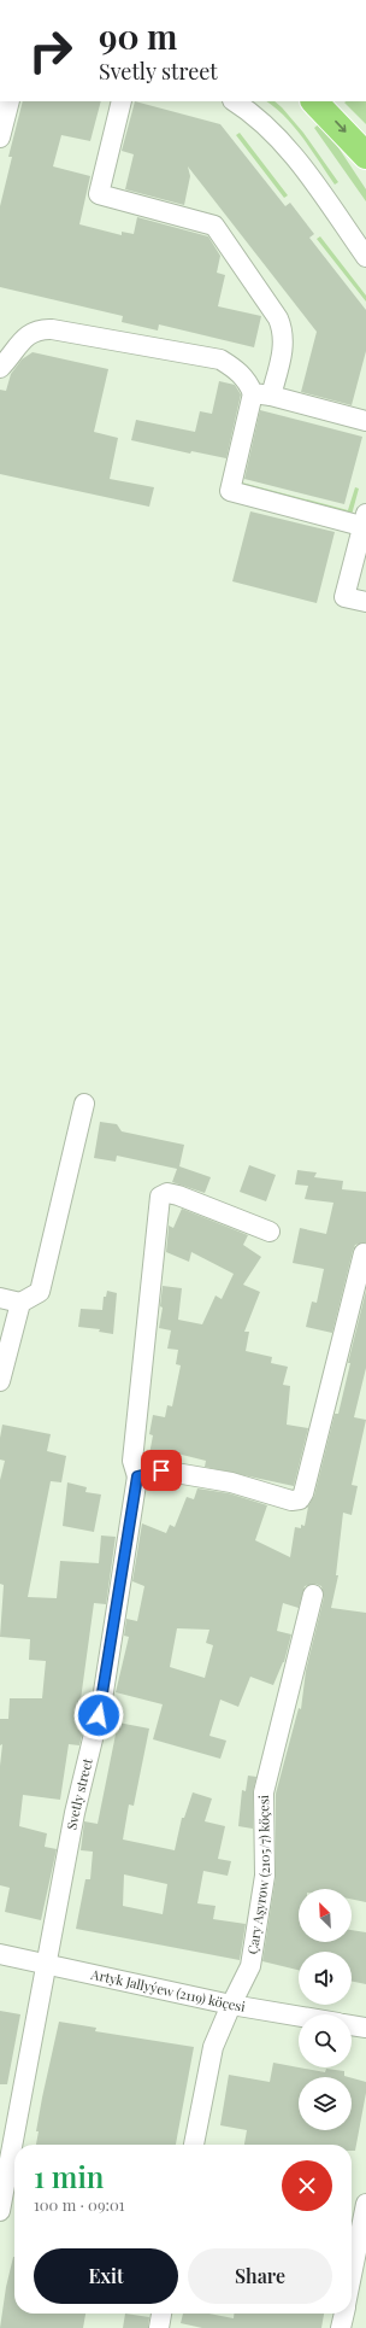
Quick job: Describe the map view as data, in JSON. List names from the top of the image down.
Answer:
{
  "streets": {
    "street": ["Svetly street", "Çary Aşyrow (2105/7) köçesi", "Artyk Jallyýew (2119) köçesi"]
  },
  "crossings": [
    ["Svetly street", "Artyk Jallyýew (2119) köçesi"],
    ["Çary Aşyrow (2105/7) köçesi", "Artyk Jallyýew (2119) köçesi"]
  ],
  "north": "top left",
  "page": {
    "turn": ["90 m", "Svetly street"],
    "heading": ["1 min", "100 m · 09:01"],
    "buttons": ["Exit", "Share"]
  }
}
